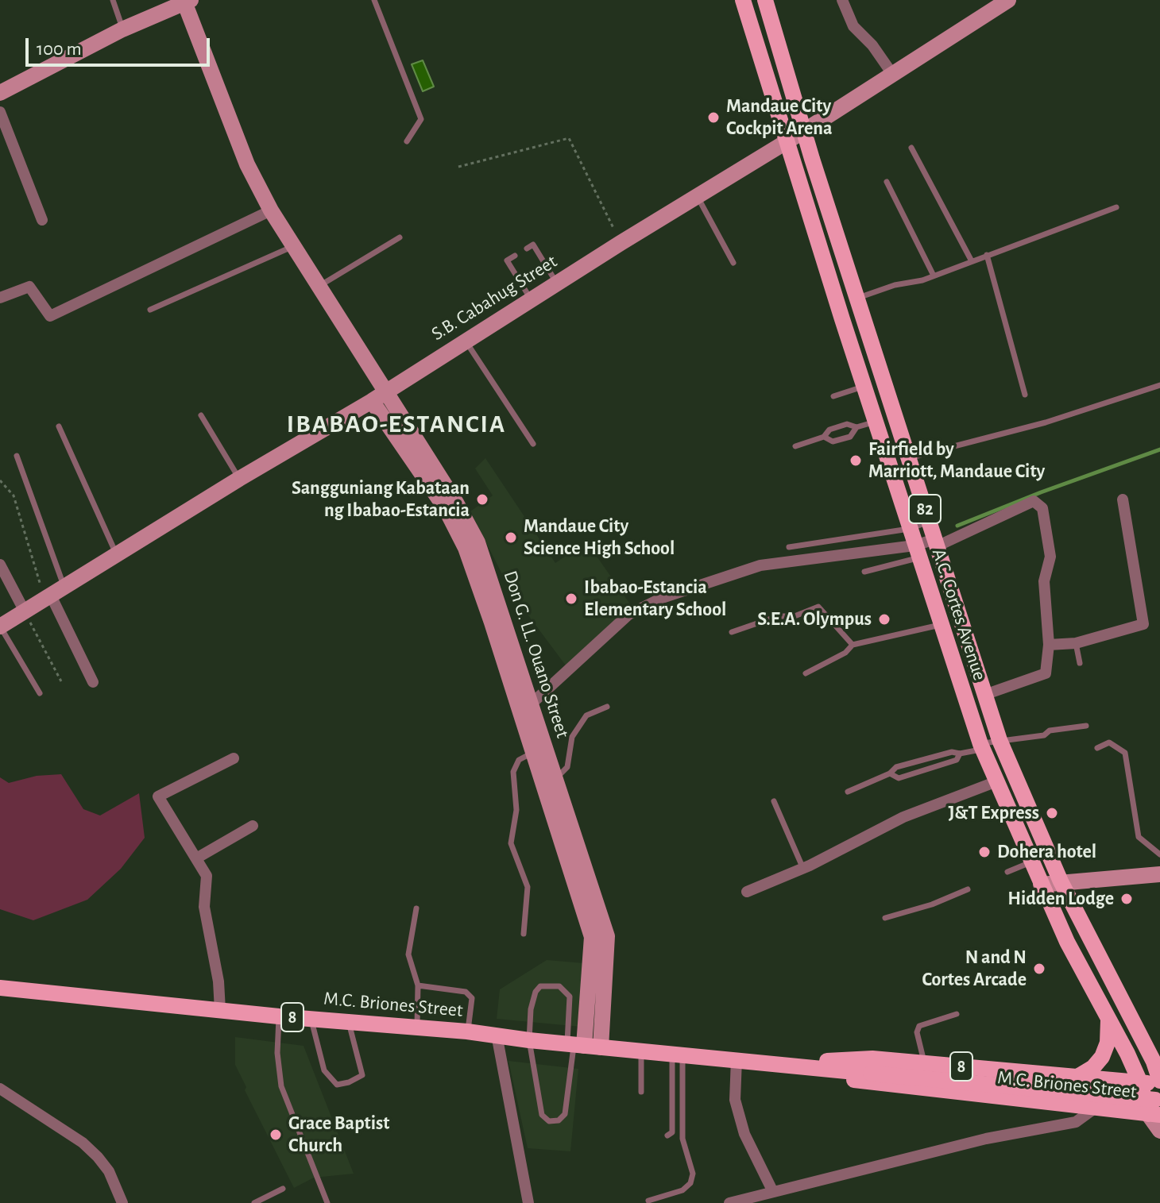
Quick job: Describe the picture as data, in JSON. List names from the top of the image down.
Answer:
{
  "streets": {
    "main road": [
      "82",
      "A.C. Cortes Avenue",
      "M.C. Briones Street",
      "8"
    ],
    "street": ["S.B. Cabahug Street", "Don G. LL. Ouano Street"]
  },
  "crossings": [
    ["S.B. Cabahug Street", "A.C. Cortes Avenue"],
    ["S.B. Cabahug Street", "Don G. LL. Ouano Street"],
    ["A.C. Cortes Avenue", "M.C. Briones Street"],
    ["Don G. LL. Ouano Street", "M.C. Briones Street"]
  ],
  "districts": ["IBABAO-ESTANCIA"],
  "places": [
    "Mandaue City Cockpit Arena",
    "Fairfield by Marriott, Mandaue City",
    "Sangguniang Kabataan ng Ibabao-Estancia",
    "Mandaue City Science High School",
    "Ibabao-Estancia Elementary School",
    "S.E.A. Olympus",
    "J&T Express",
    "Dohera hotel",
    "Hidden Lodge",
    "N and N Cortes Arcade",
    "Grace Baptist Church"
  ],
  "scale_bar": "100 m"
}
